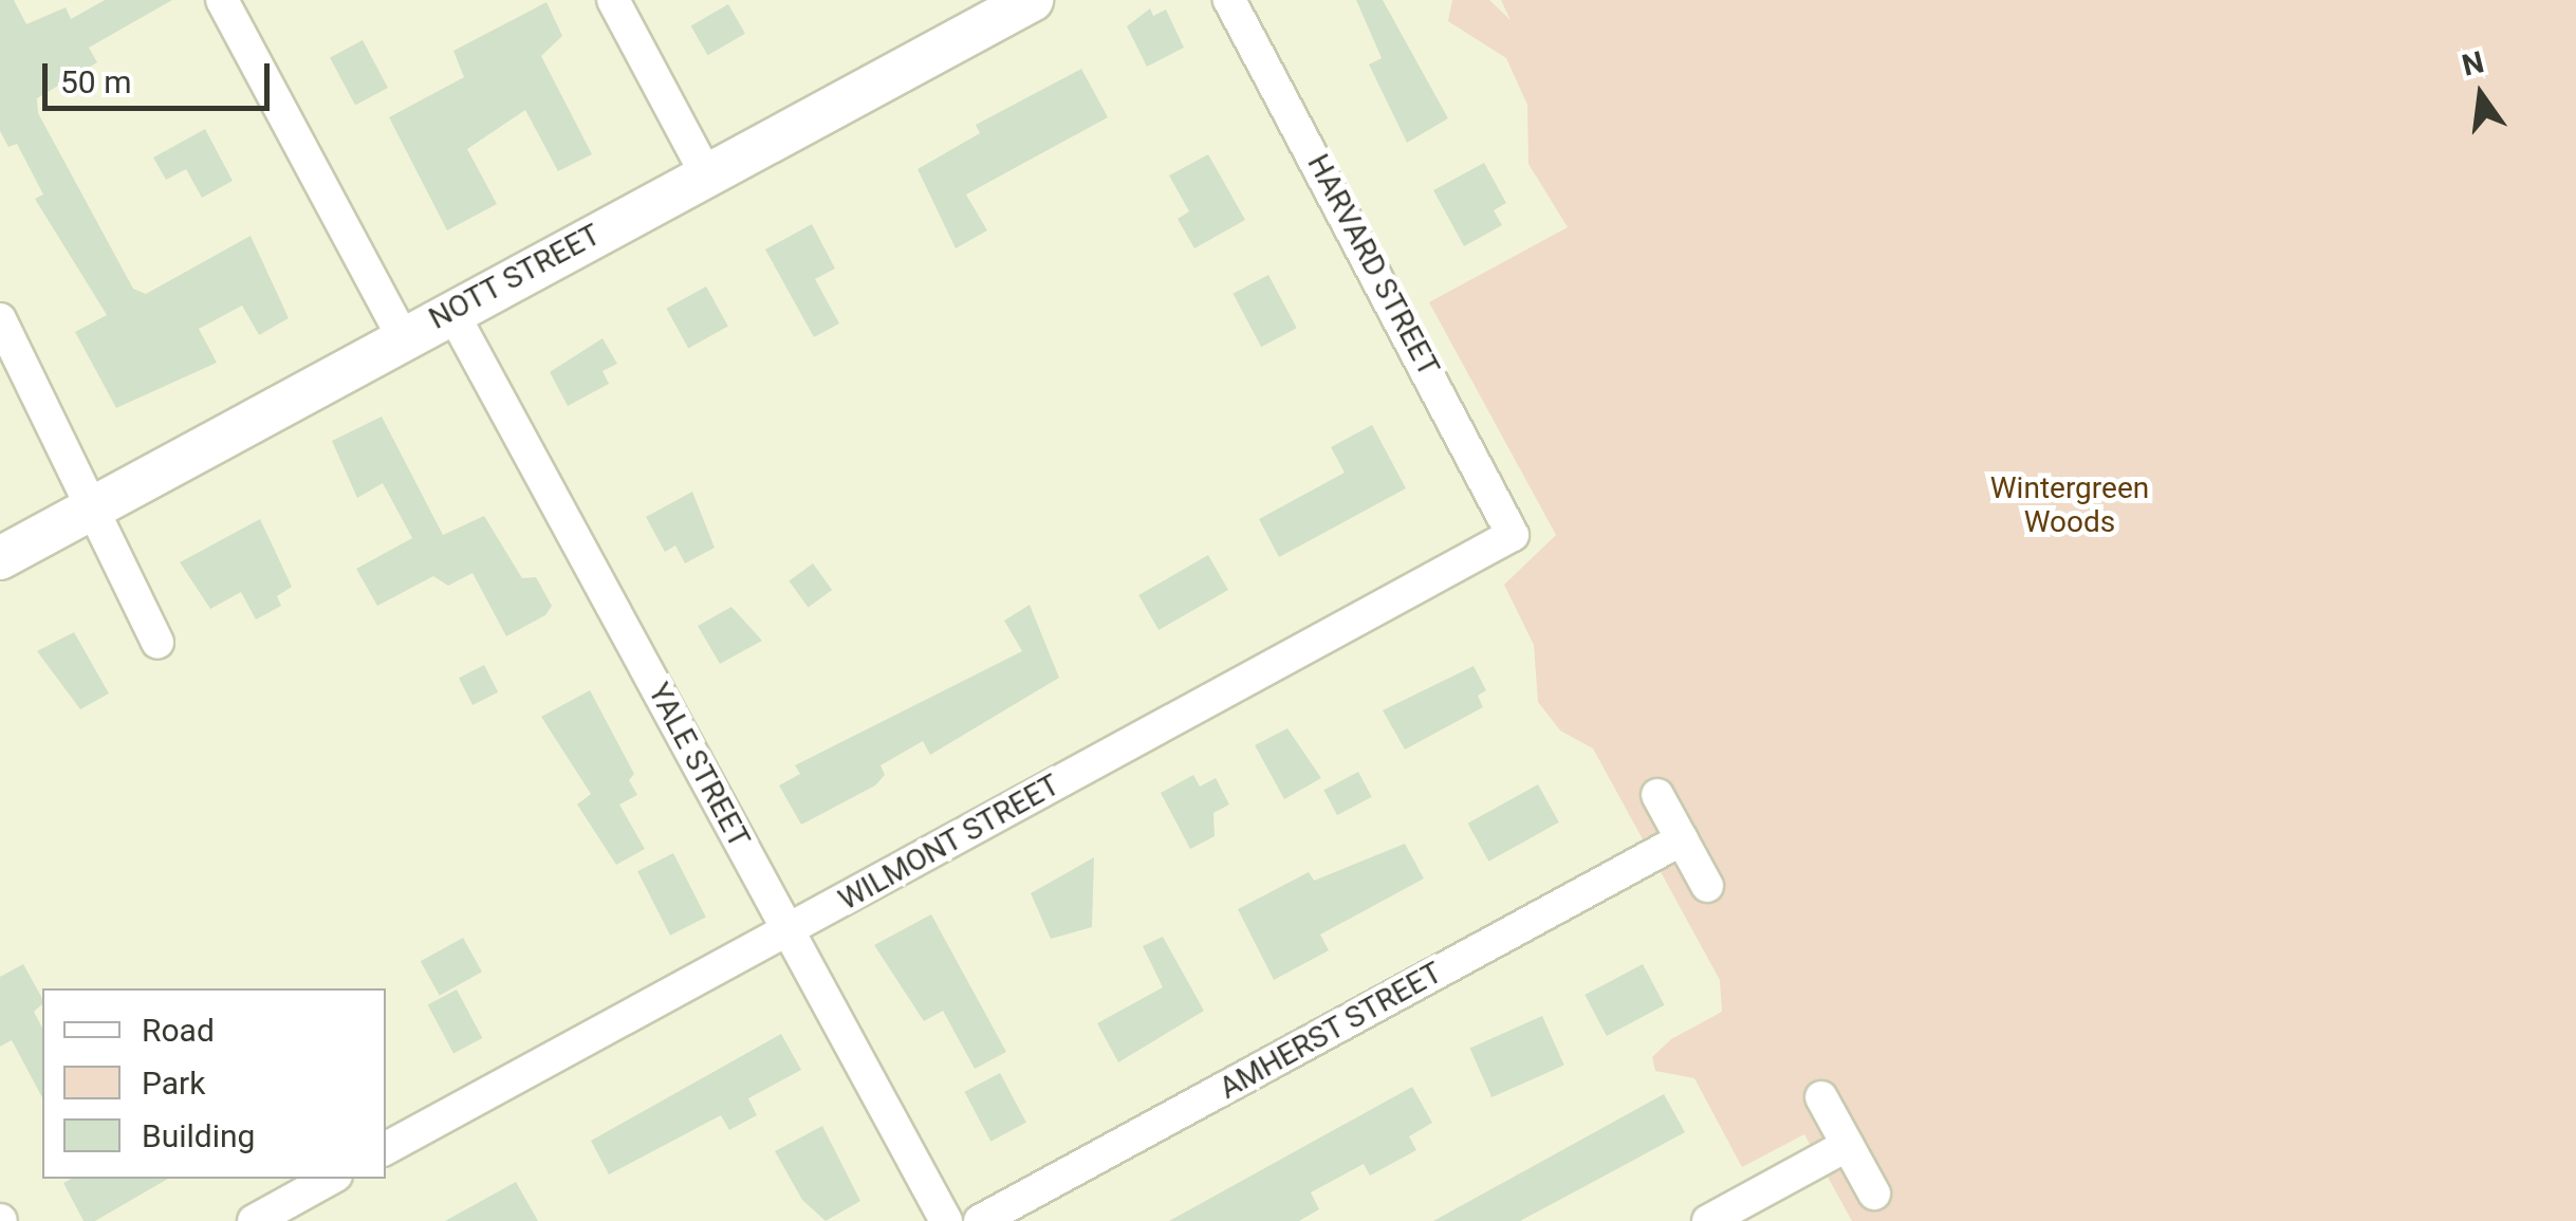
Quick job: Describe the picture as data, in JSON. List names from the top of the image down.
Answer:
{
  "streets": {
    "street": [
      "HARVARD STREET",
      "NOTT STREET",
      "YALE STREET",
      "WILMONT STREET",
      "AMHERST STREET"
    ]
  },
  "crossings": [
    ["HARVARD STREET", "WILMONT STREET"],
    ["NOTT STREET", "YALE STREET"],
    ["YALE STREET", "WILMONT STREET"]
  ],
  "parks": ["Wintergreen Woods"],
  "legend": ["Road", "Park", "Building"],
  "scale_bar": "50 m",
  "north": "top"
}
